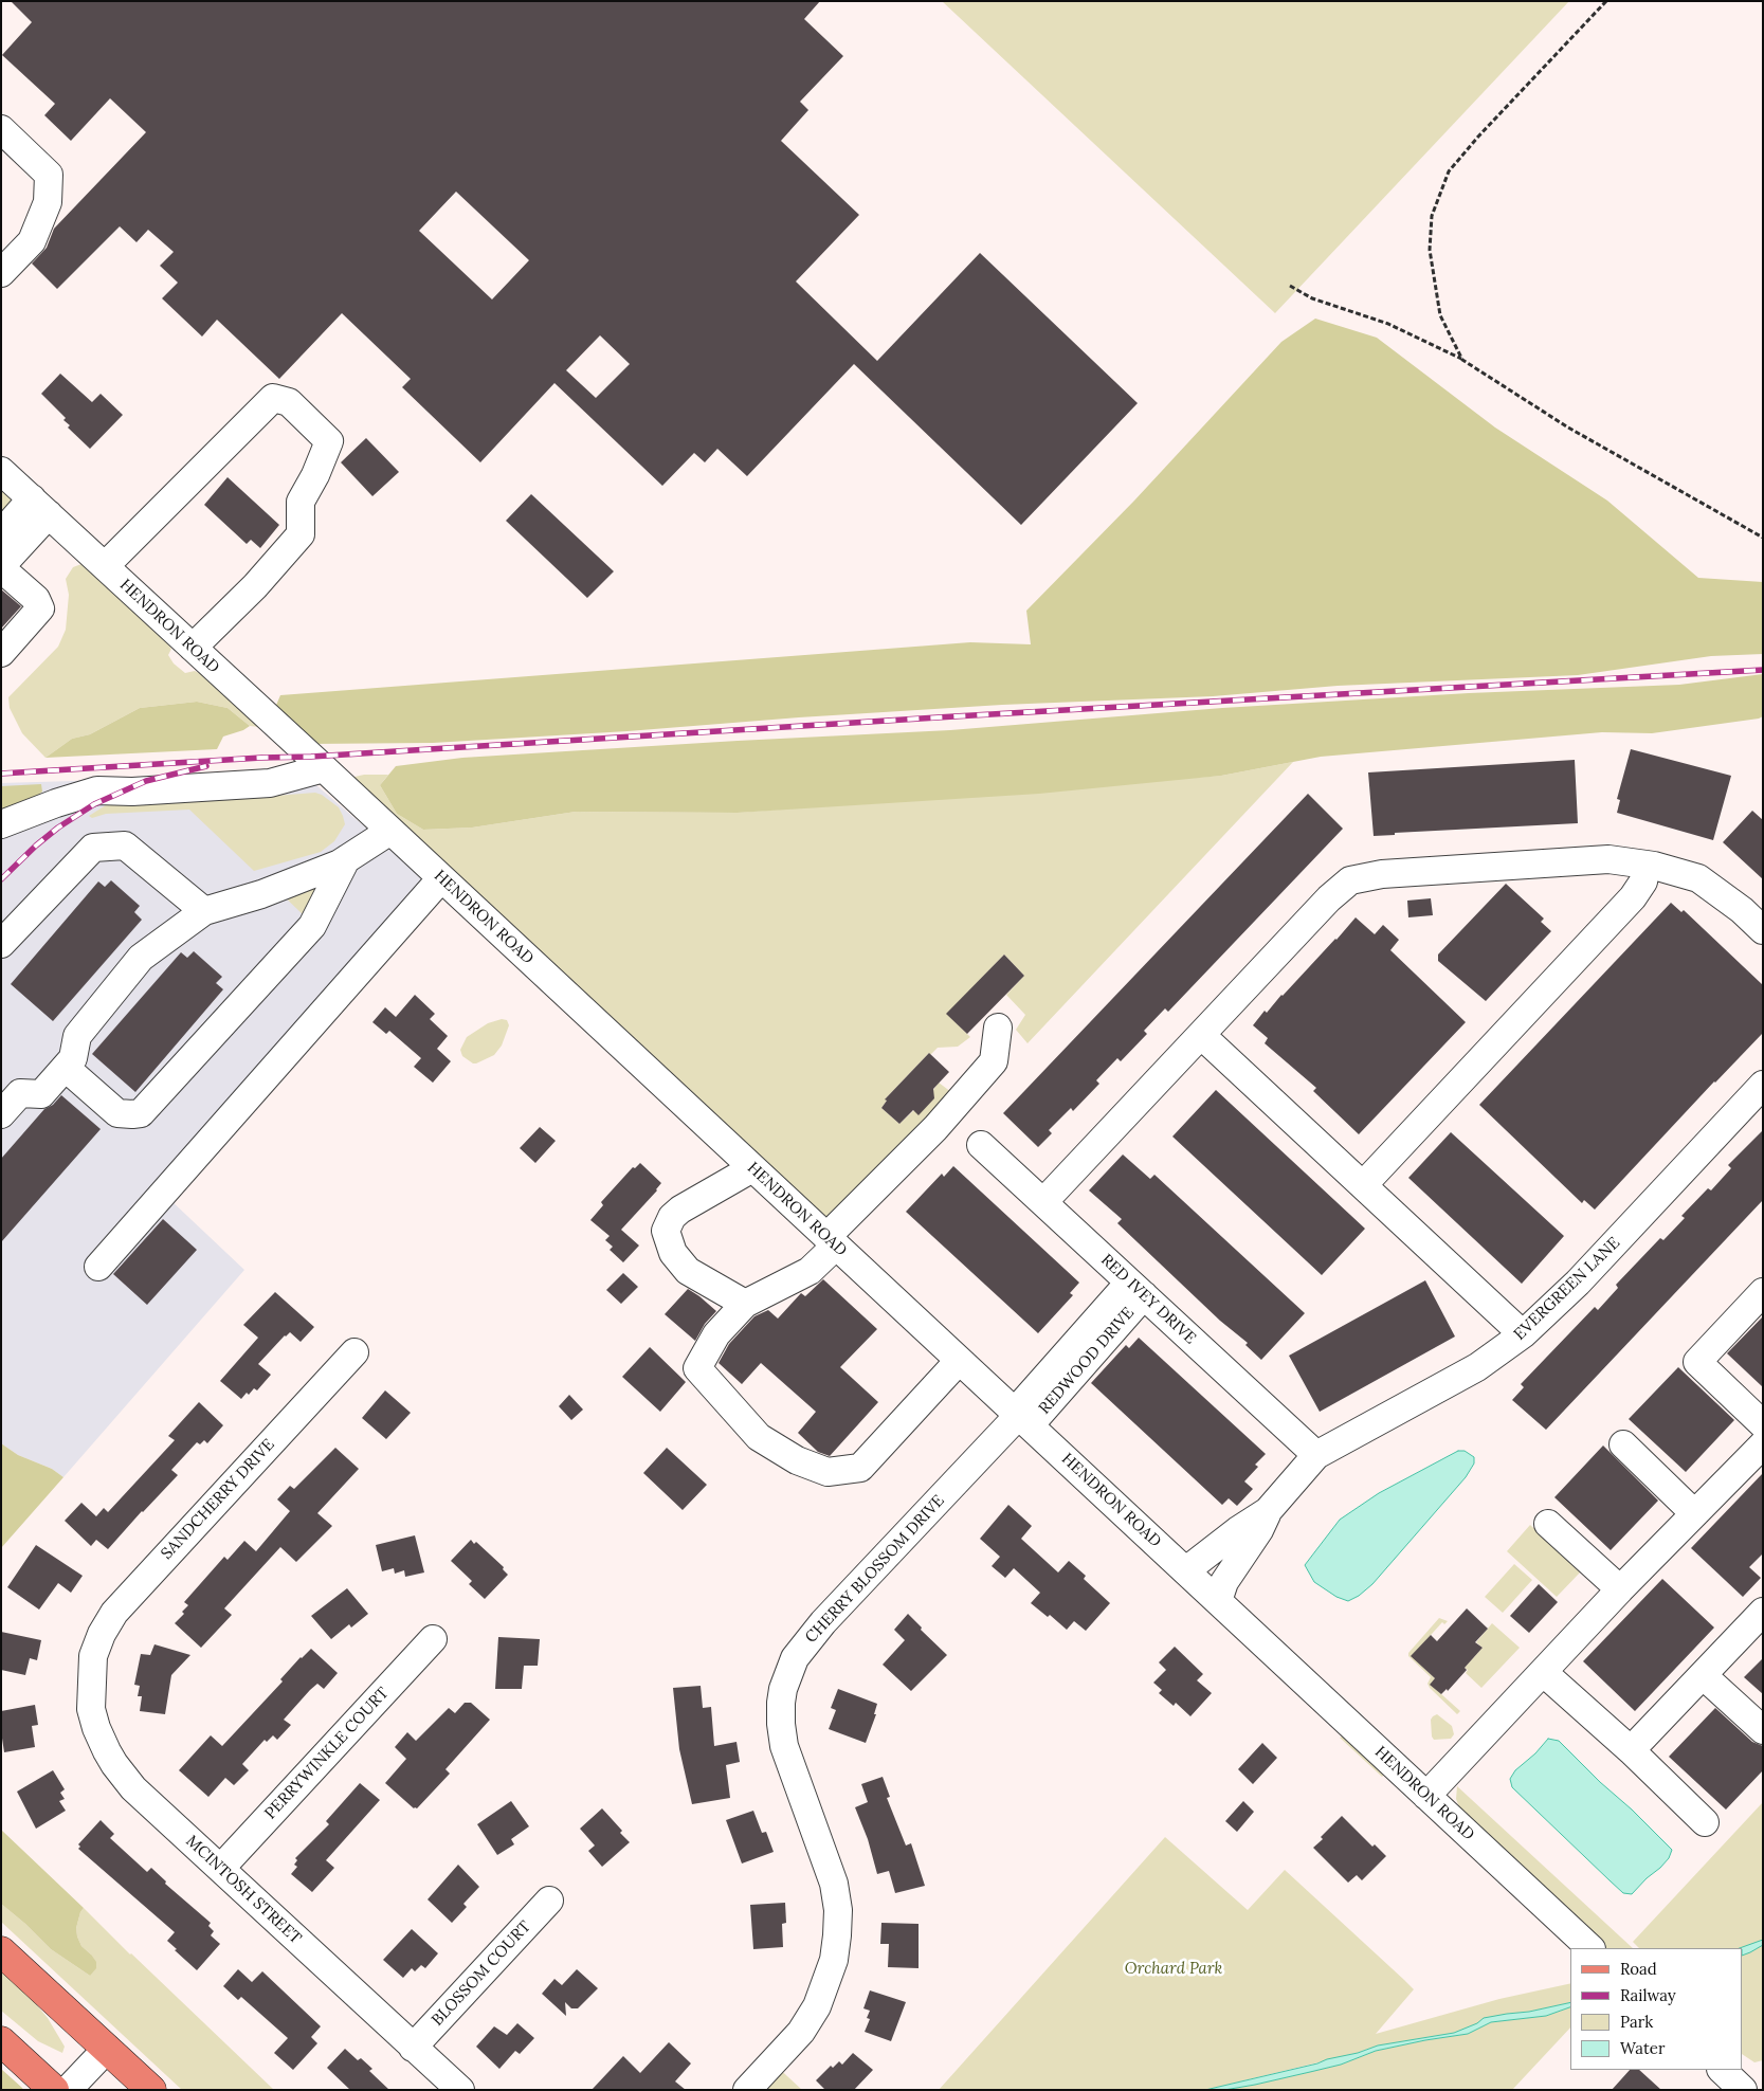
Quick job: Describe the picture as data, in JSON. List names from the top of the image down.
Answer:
{
  "streets": {
    "street": [
      "HENDRON ROAD",
      "EVERGREEN LANE",
      "RED IVEY DRIVE",
      "REDWOOD DRIVE",
      "SANDCHERRY DRIVE",
      "CHERRY BLOSSOM DRIVE",
      "PERRYWINKLE COURT",
      "MCINTOSH STREET",
      "BLOSSOM COURT"
    ]
  },
  "crossings": [
    ["HENDRON ROAD", "EVERGREEN LANE"],
    ["HENDRON ROAD", "REDWOOD DRIVE"],
    ["HENDRON ROAD", "CHERRY BLOSSOM DRIVE"],
    ["EVERGREEN LANE", "RED IVEY DRIVE"],
    ["RED IVEY DRIVE", "REDWOOD DRIVE"],
    ["REDWOOD DRIVE", "CHERRY BLOSSOM DRIVE"],
    ["SANDCHERRY DRIVE", "MCINTOSH STREET"],
    ["PERRYWINKLE COURT", "MCINTOSH STREET"],
    ["MCINTOSH STREET", "BLOSSOM COURT"]
  ],
  "parks": ["Orchard Park"],
  "legend": [
    "Road",
    "Railway",
    "Park",
    "Water"
  ]
}
